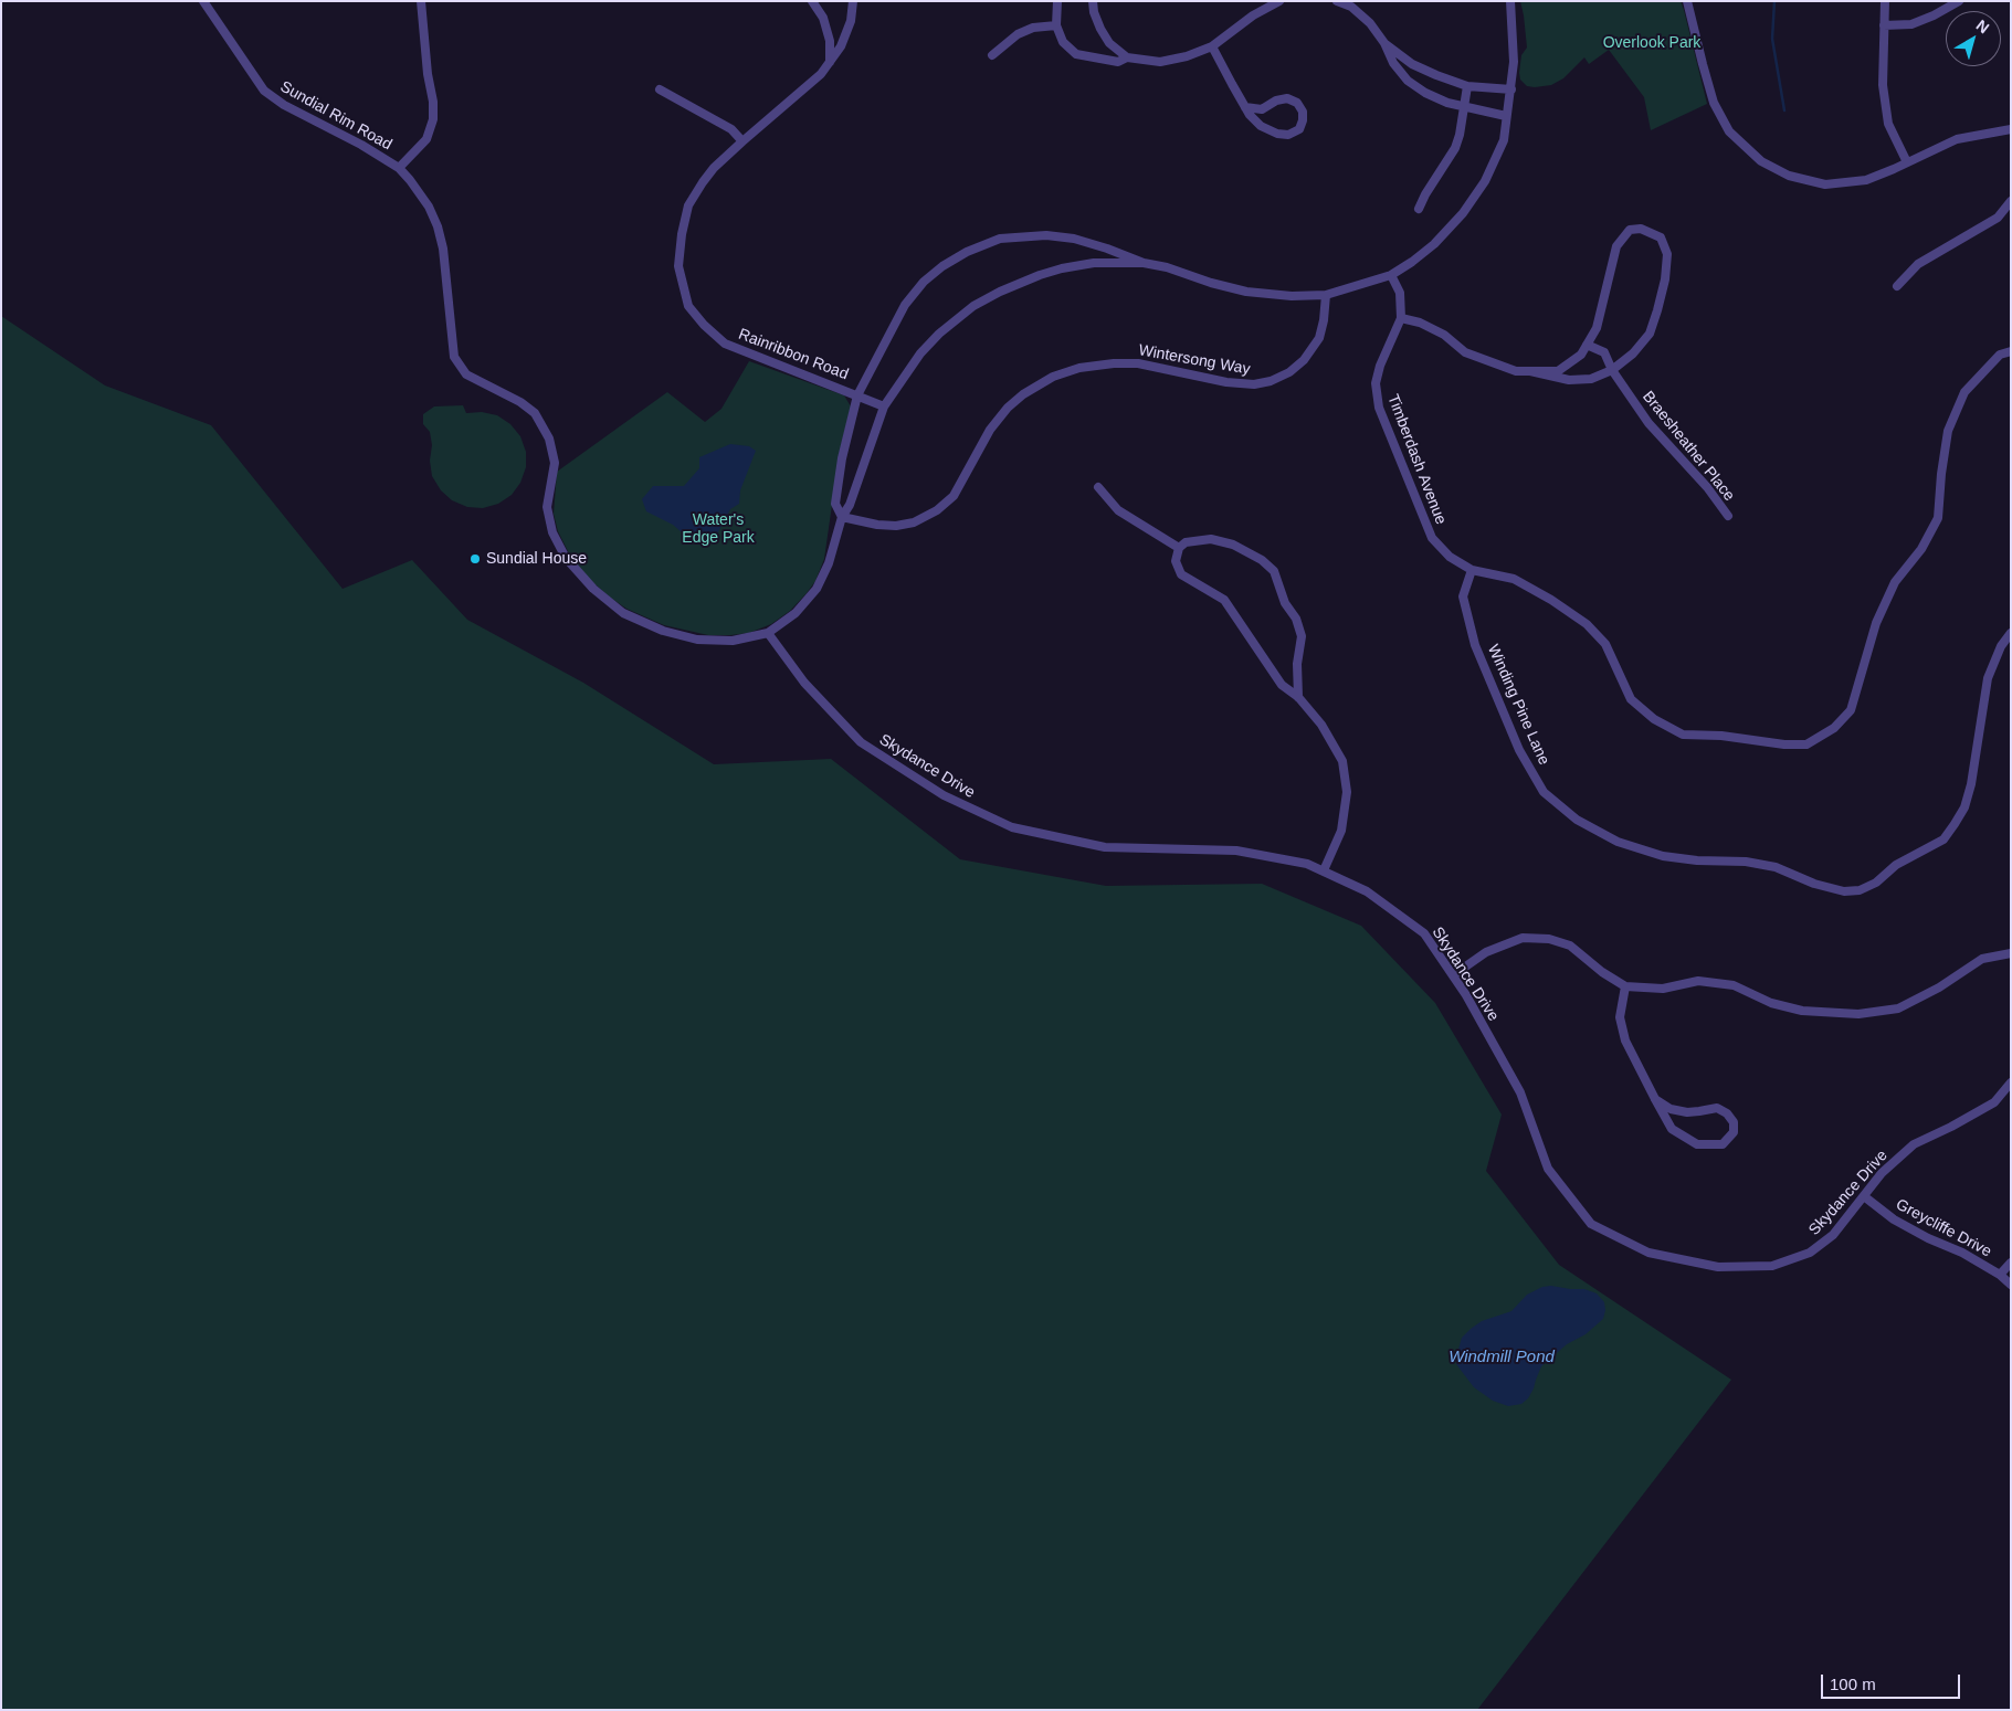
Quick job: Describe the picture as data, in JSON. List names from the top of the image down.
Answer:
{
  "streets": {
    "street": [
      "Sundial Rim Road",
      "Rainribbon Road",
      "Wintersong Way",
      "Braesheather Place",
      "Timberdash Avenue",
      "Winding Pine Lane",
      "Skydance Drive",
      "Greycliffe Drive"
    ]
  },
  "crossings": [
    ["Sundial Rim Road", "Skydance Drive"],
    ["Timberdash Avenue", "Winding Pine Lane"],
    ["Skydance Drive", "Greycliffe Drive"]
  ],
  "water": ["Windmill Pond"],
  "parks": ["Overlook Park", "Water's Edge Park"],
  "places": ["Sundial House"],
  "scale_bar": "100 m",
  "north": "top right"
}
